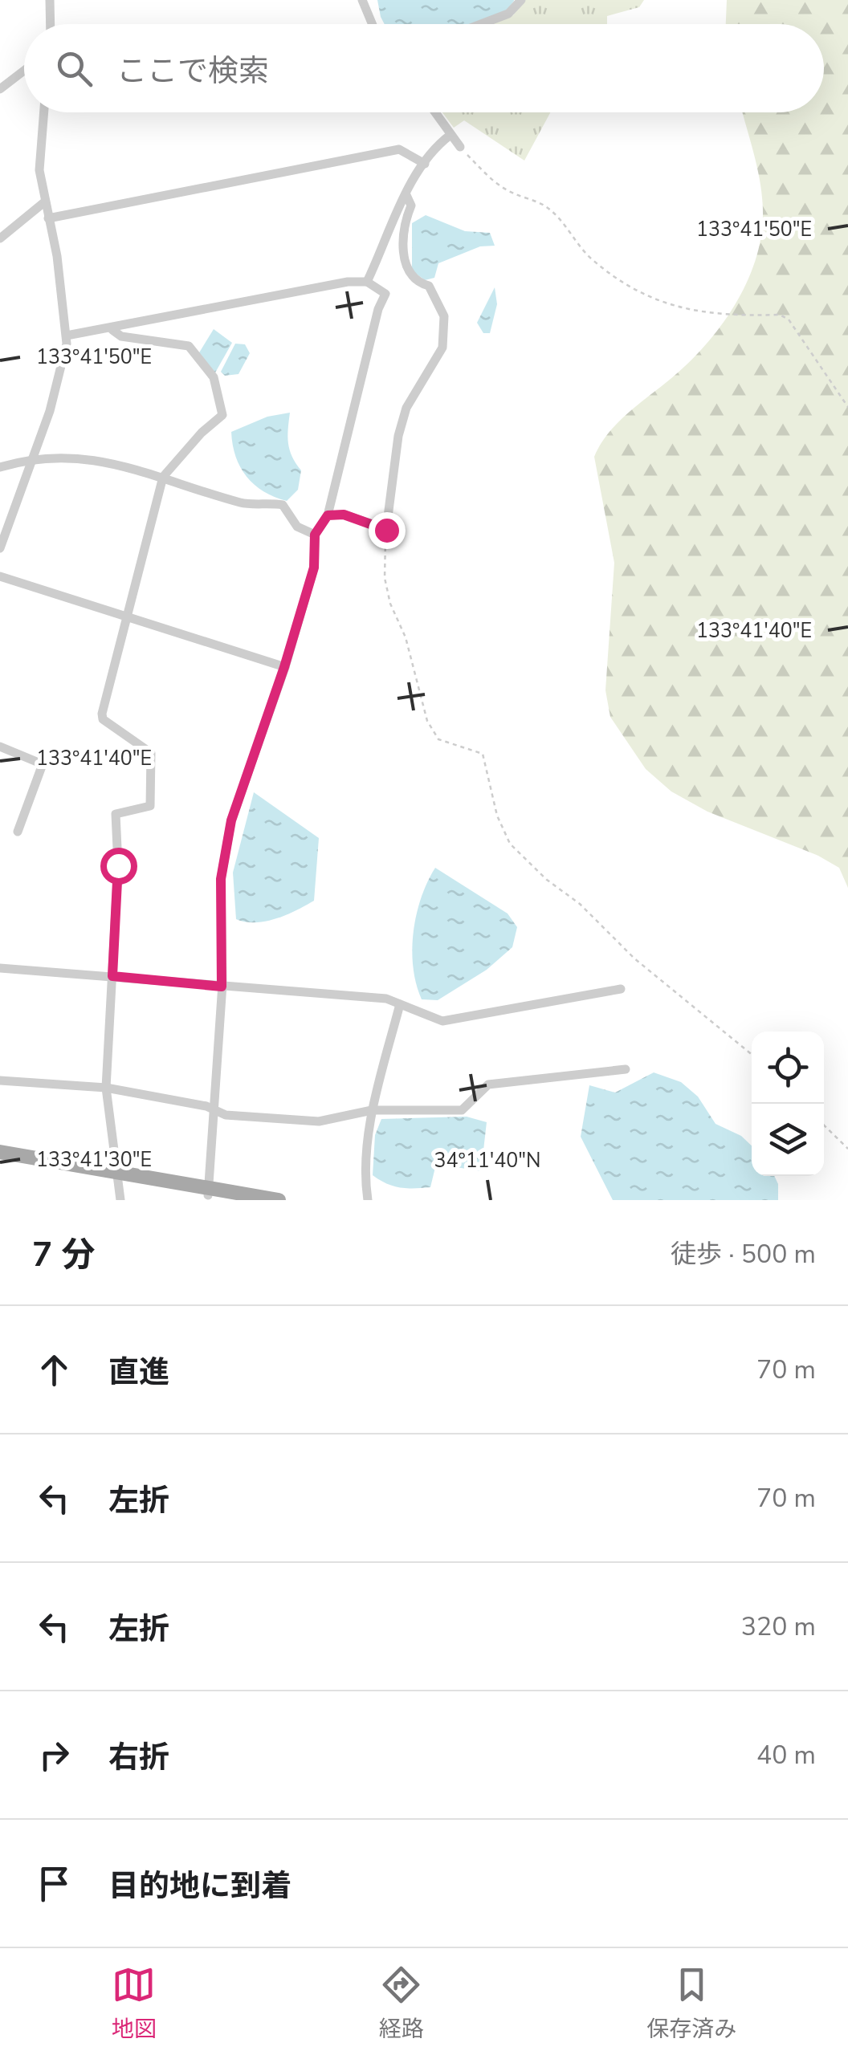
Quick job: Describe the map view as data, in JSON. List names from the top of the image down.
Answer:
{
  "page": {
    "search": "ここで検索",
    "heading": ["7 分", "徒歩 · 500 m"],
    "list": [
      ["直進", "70 m"],
      ["左折", "70 m"],
      ["左折", "320 m"],
      ["右折", "40 m"],
      "目的地に到着"
    ],
    "nav": ["地図", "経路", "保存済み"]
  },
  "coordinates": [
    "133°41'50\"E",
    "133°41'40\"E",
    "133°41'30\"E",
    "34°11'40\"N"
  ]
}
